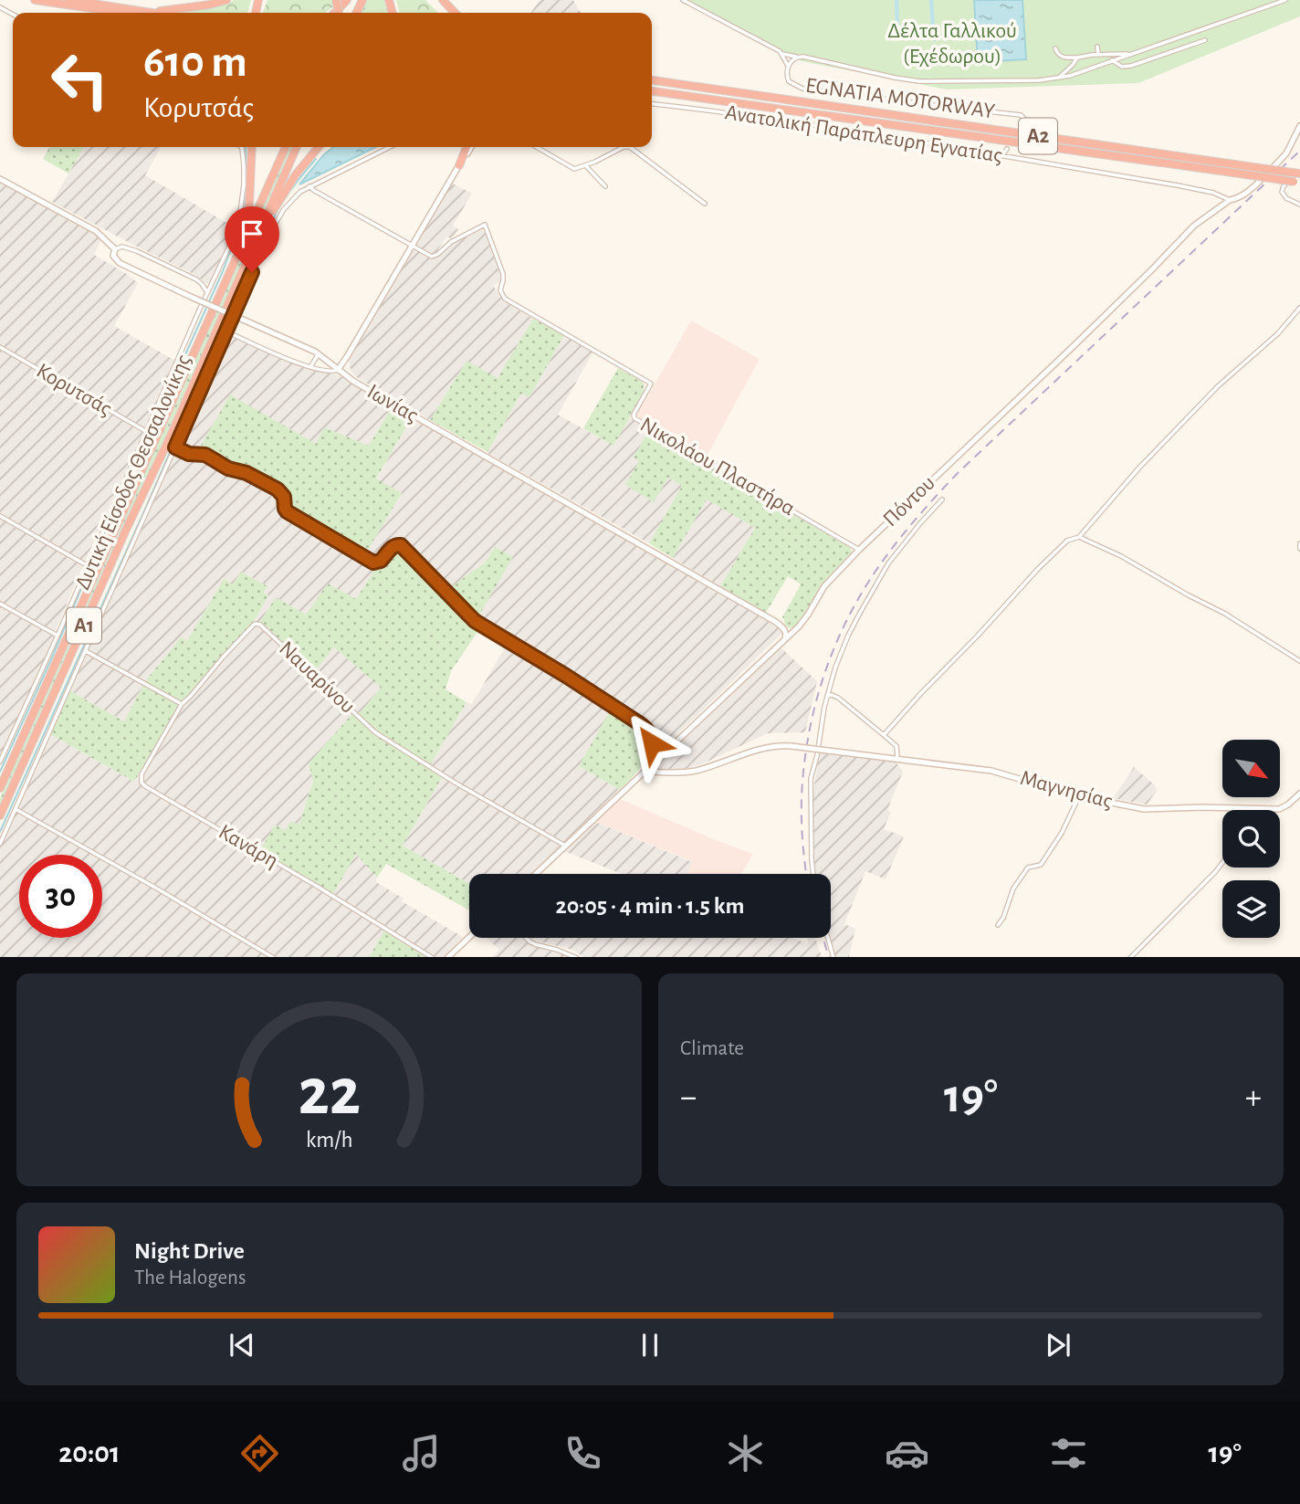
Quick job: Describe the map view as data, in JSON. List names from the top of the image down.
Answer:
{
  "streets": {
    "highway": [
      "EGNATIA MOTORWAY",
      "Α2",
      "Δυτική Είσοδος Θεσσαλονίκης",
      "Α1"
    ],
    "street": [
      "Ανατολική Παράπλευρη Εγνατίας",
      "Κορυτσάς",
      "Ιωνίας",
      "Νικολάου Πλαστήρα",
      "Πόντου",
      "Ναυαρίνου",
      "Μαγνησίας",
      "Κανάρη"
    ]
  },
  "crossings": [
    ["Ανατολική Παράπλευρη Εγνατίας", "Πόντου"],
    ["Ιωνίας", "Πόντου"],
    ["Νικολάου Πλαστήρα", "Πόντου"],
    ["Δυτική Είσοδος Θεσσαλονίκης", "Α1"],
    ["Πόντου", "Ναυαρίνου"],
    ["Πόντου", "Μαγνησίας"],
    ["Ναυαρίνου", "Κανάρη"]
  ],
  "parks": ["Δέλτα Γαλλικού (Εχέδωρου)"],
  "north": "bottom right",
  "page": {
    "turn": ["610 m", "Κορυτσάς"],
    "limit": "30",
    "trip": "20:05 · 4 min · 1.5 km",
    "tile": "Climate",
    "heat": ["−", "19°", "+"],
    "song": ["Night Drive", "The Halogens"],
    "tabs": ["20:01", "19°"],
    "gauge": ["22", "km/h"]
  }
}
